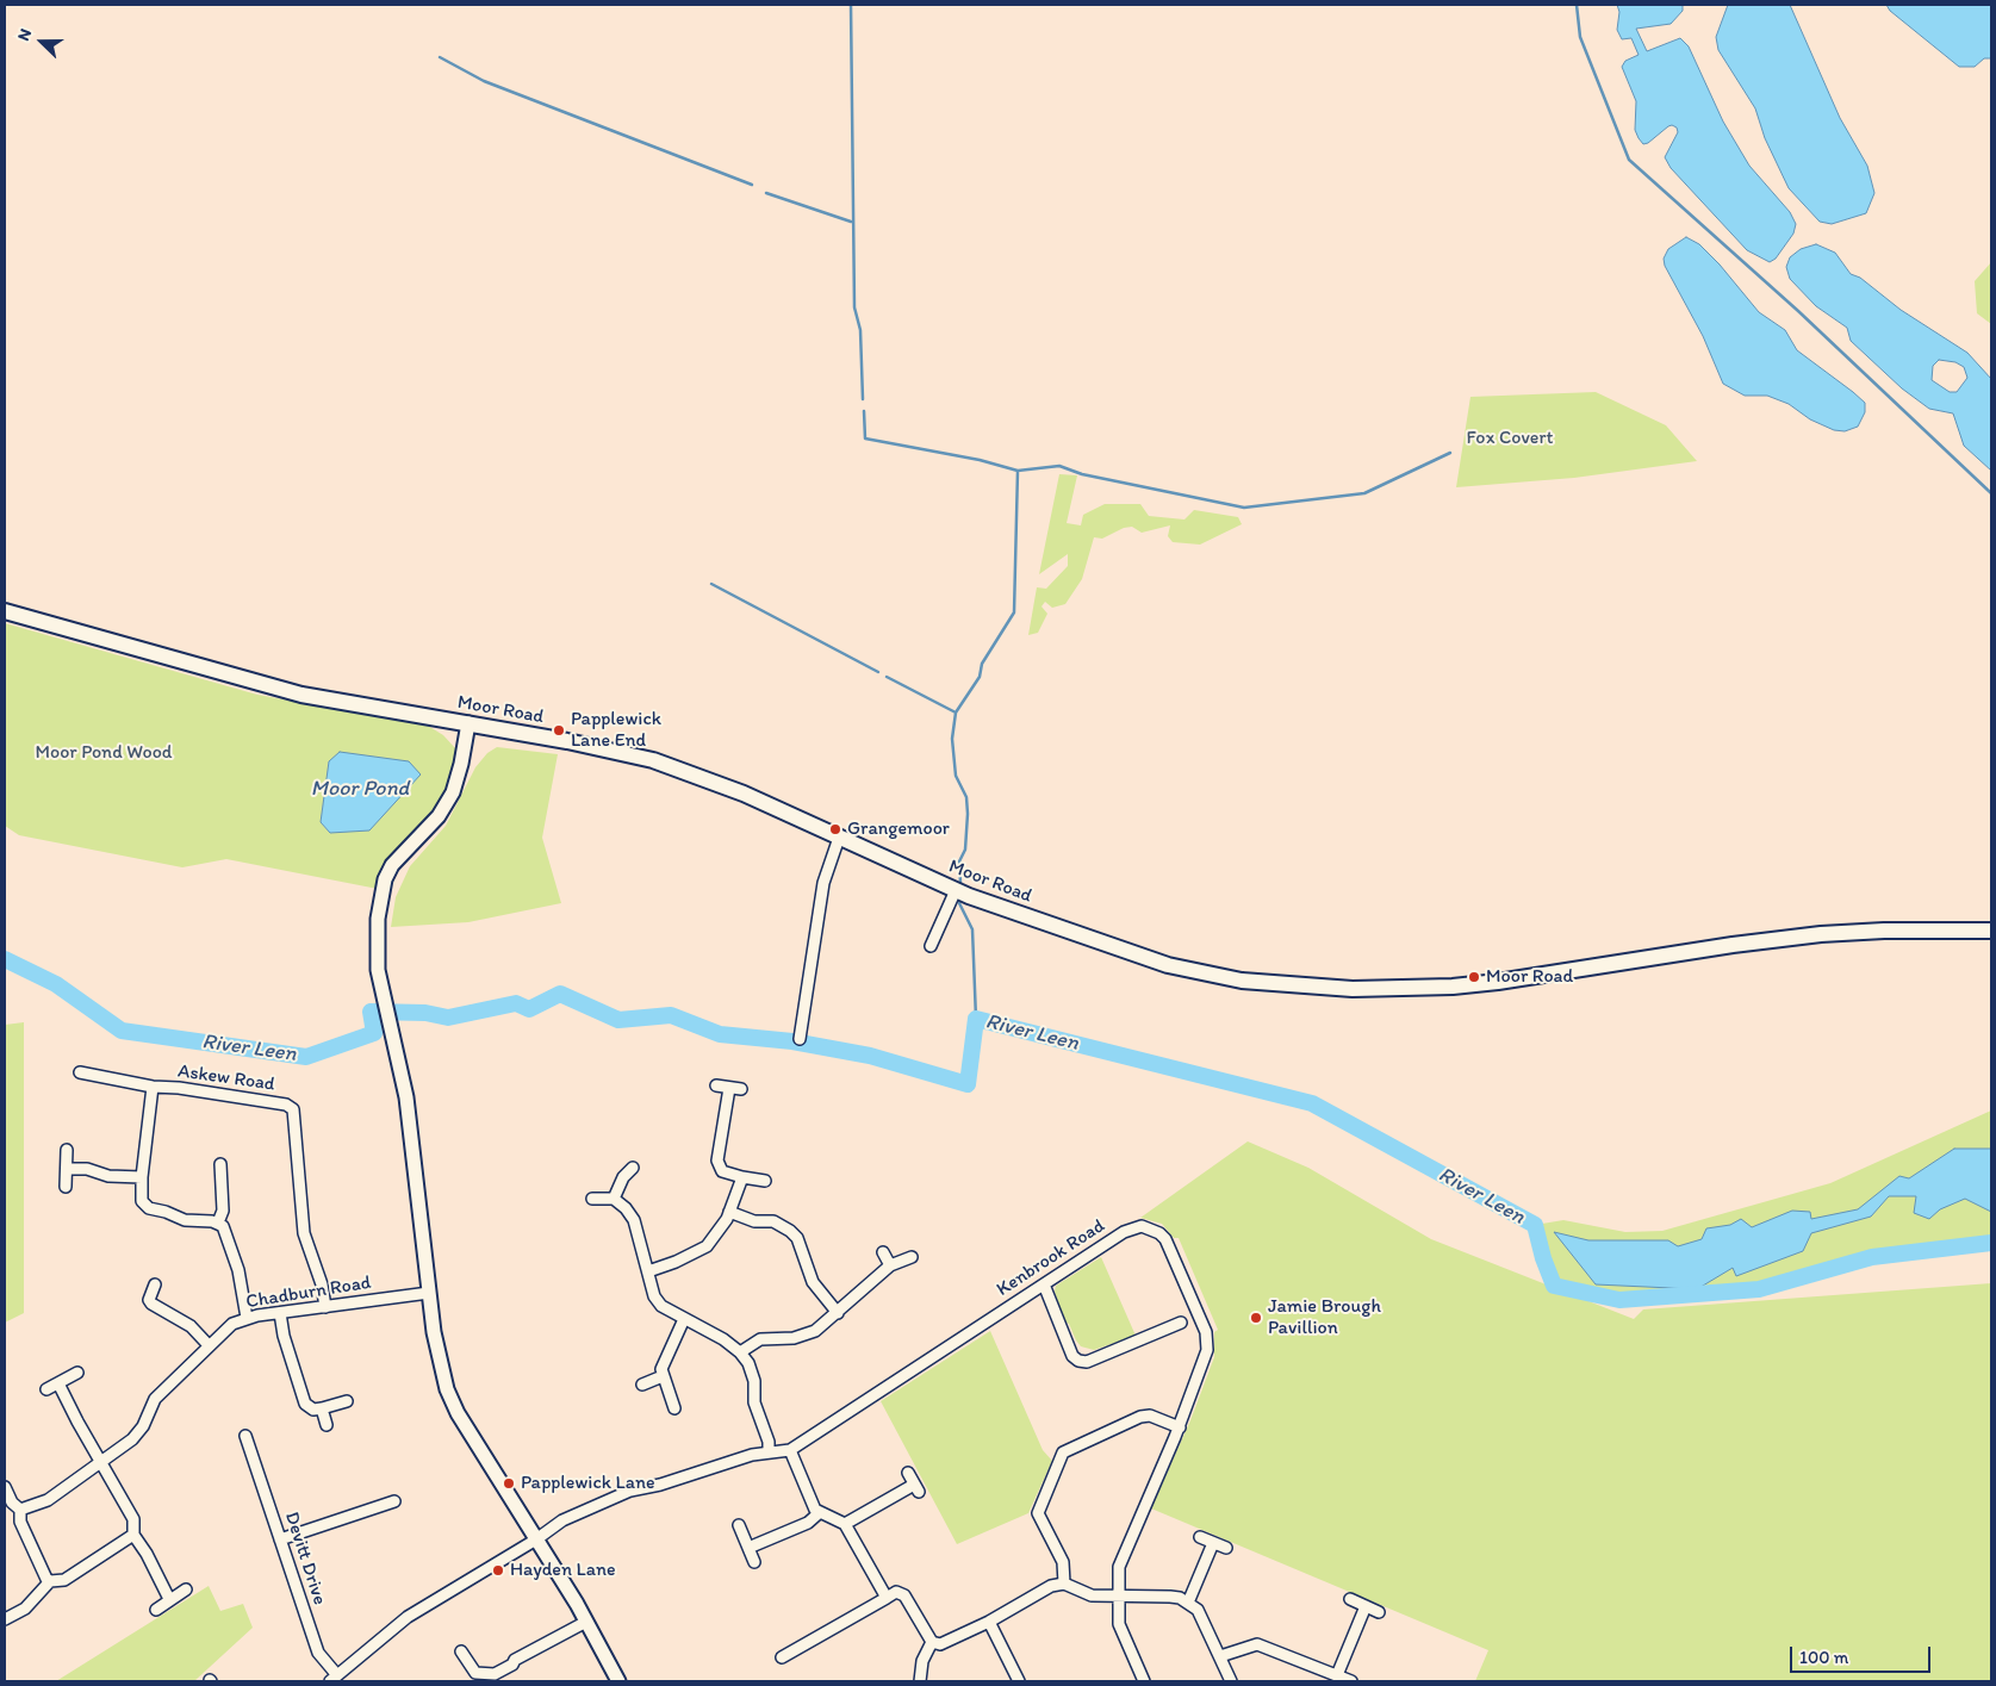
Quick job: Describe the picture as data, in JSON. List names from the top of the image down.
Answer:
{
  "streets": {
    "main road": ["Moor Road"],
    "street": [
      "Askew Road",
      "Kenbrook Road",
      "Chadburn Road",
      "Devitt Drive"
    ]
  },
  "crossings": [
    ["Askew Road", "Chadburn Road"]
  ],
  "water": ["Moor Pond", "River Leen"],
  "parks": ["Fox Covert", "Moor Pond Wood"],
  "places": [
    "Papplewick Lane End",
    "Grangemoor",
    "Moor Road",
    "Jamie Brough Pavillion",
    "Papplewick Lane",
    "Hayden Lane"
  ],
  "scale_bar": "100 m",
  "north": "left"
}
